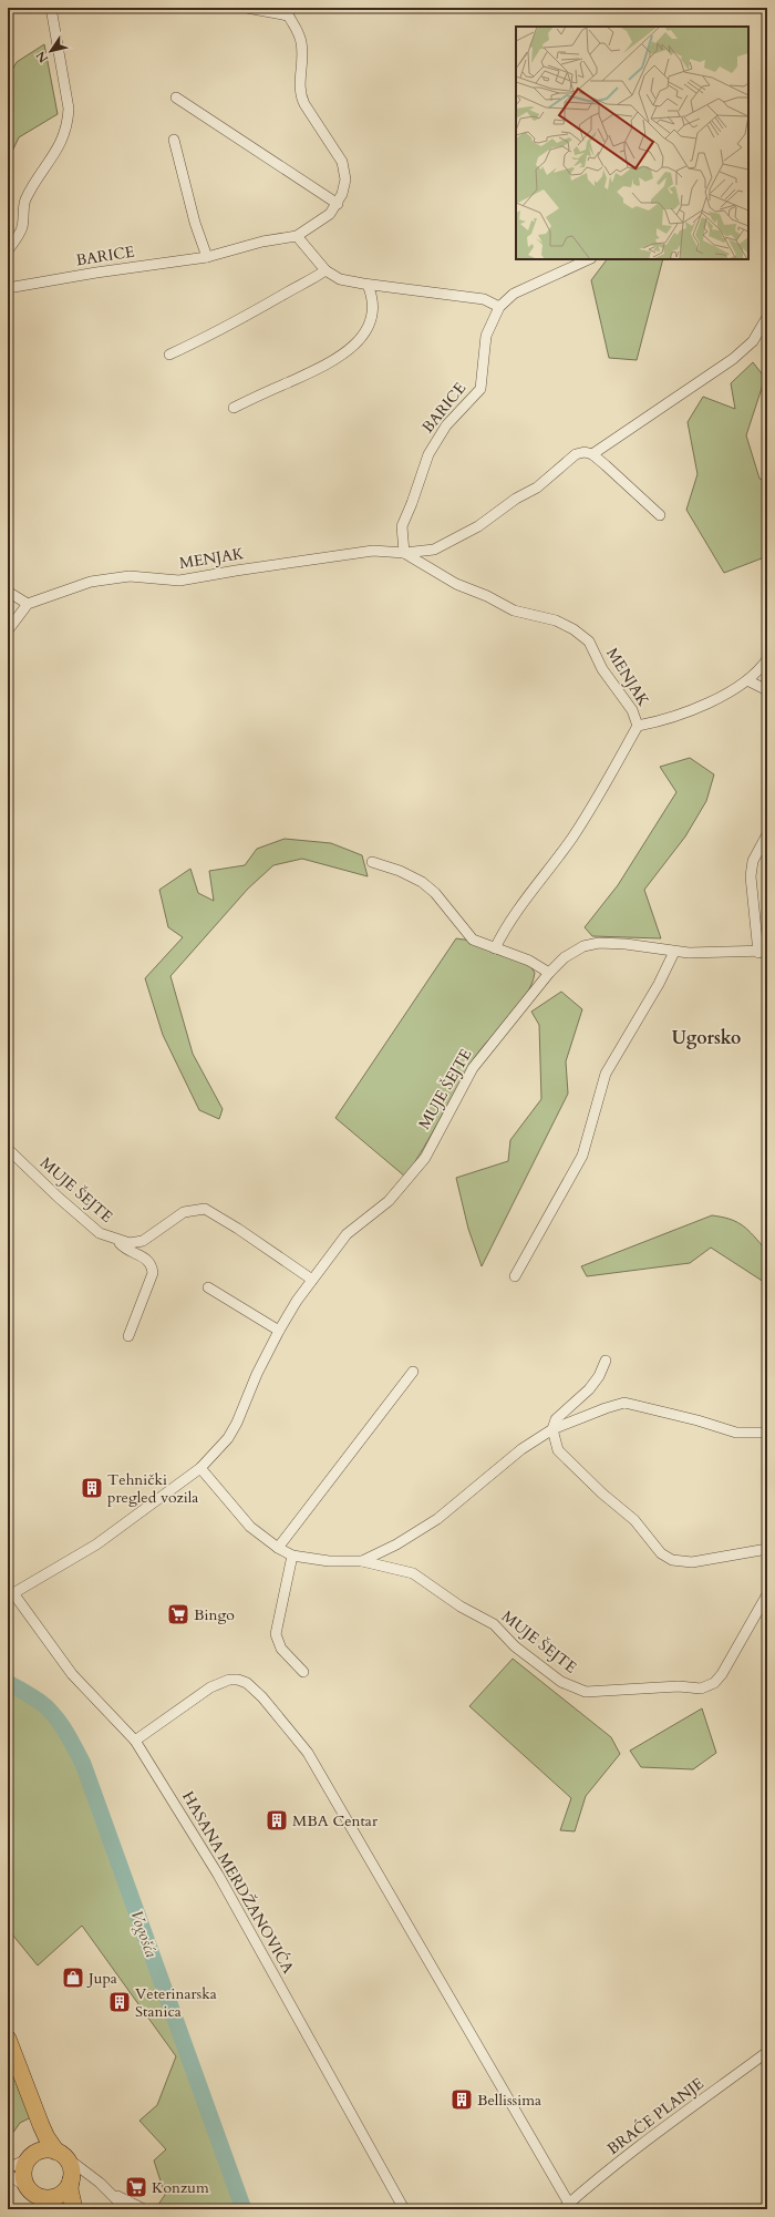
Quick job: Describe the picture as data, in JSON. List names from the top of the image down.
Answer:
{
  "streets": {
    "street": [
      "BARICE",
      "MENJAK",
      "MUJE ŠEJTE",
      "HASANA MERDŽANOVIĆA",
      "BRAĆE PLANJE"
    ]
  },
  "crossings": [
    ["BARICE", "MENJAK"],
    ["MUJE ŠEJTE", "HASANA MERDŽANOVIĆA"]
  ],
  "districts": ["Ugorsko"],
  "water": ["Vogošća"],
  "places": {
    "building": [
      "Tehnički pregled vozila",
      "MBA Centar",
      "Veterinarska Stanica",
      "Bellissima"
    ],
    "supermarket": ["Bingo", "Konzum"],
    "shop": ["Jupa"]
  },
  "north": "bottom left"
}
